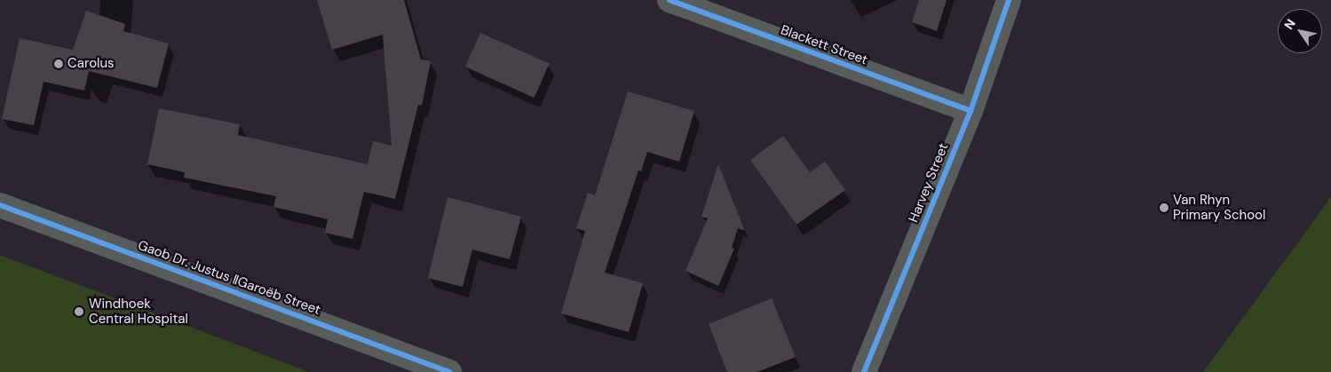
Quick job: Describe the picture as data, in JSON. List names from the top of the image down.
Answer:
{
  "streets": {
    "street": ["Blackett Street", "Harvey Street", "Gaob Dr. Justus ǁGaroëb Street"]
  },
  "crossings": [
    ["Blackett Street", "Harvey Street"]
  ],
  "places": ["Carolus", "Van Rhyn Primary School", "Windhoek Central Hospital"],
  "north": "top left"
}
